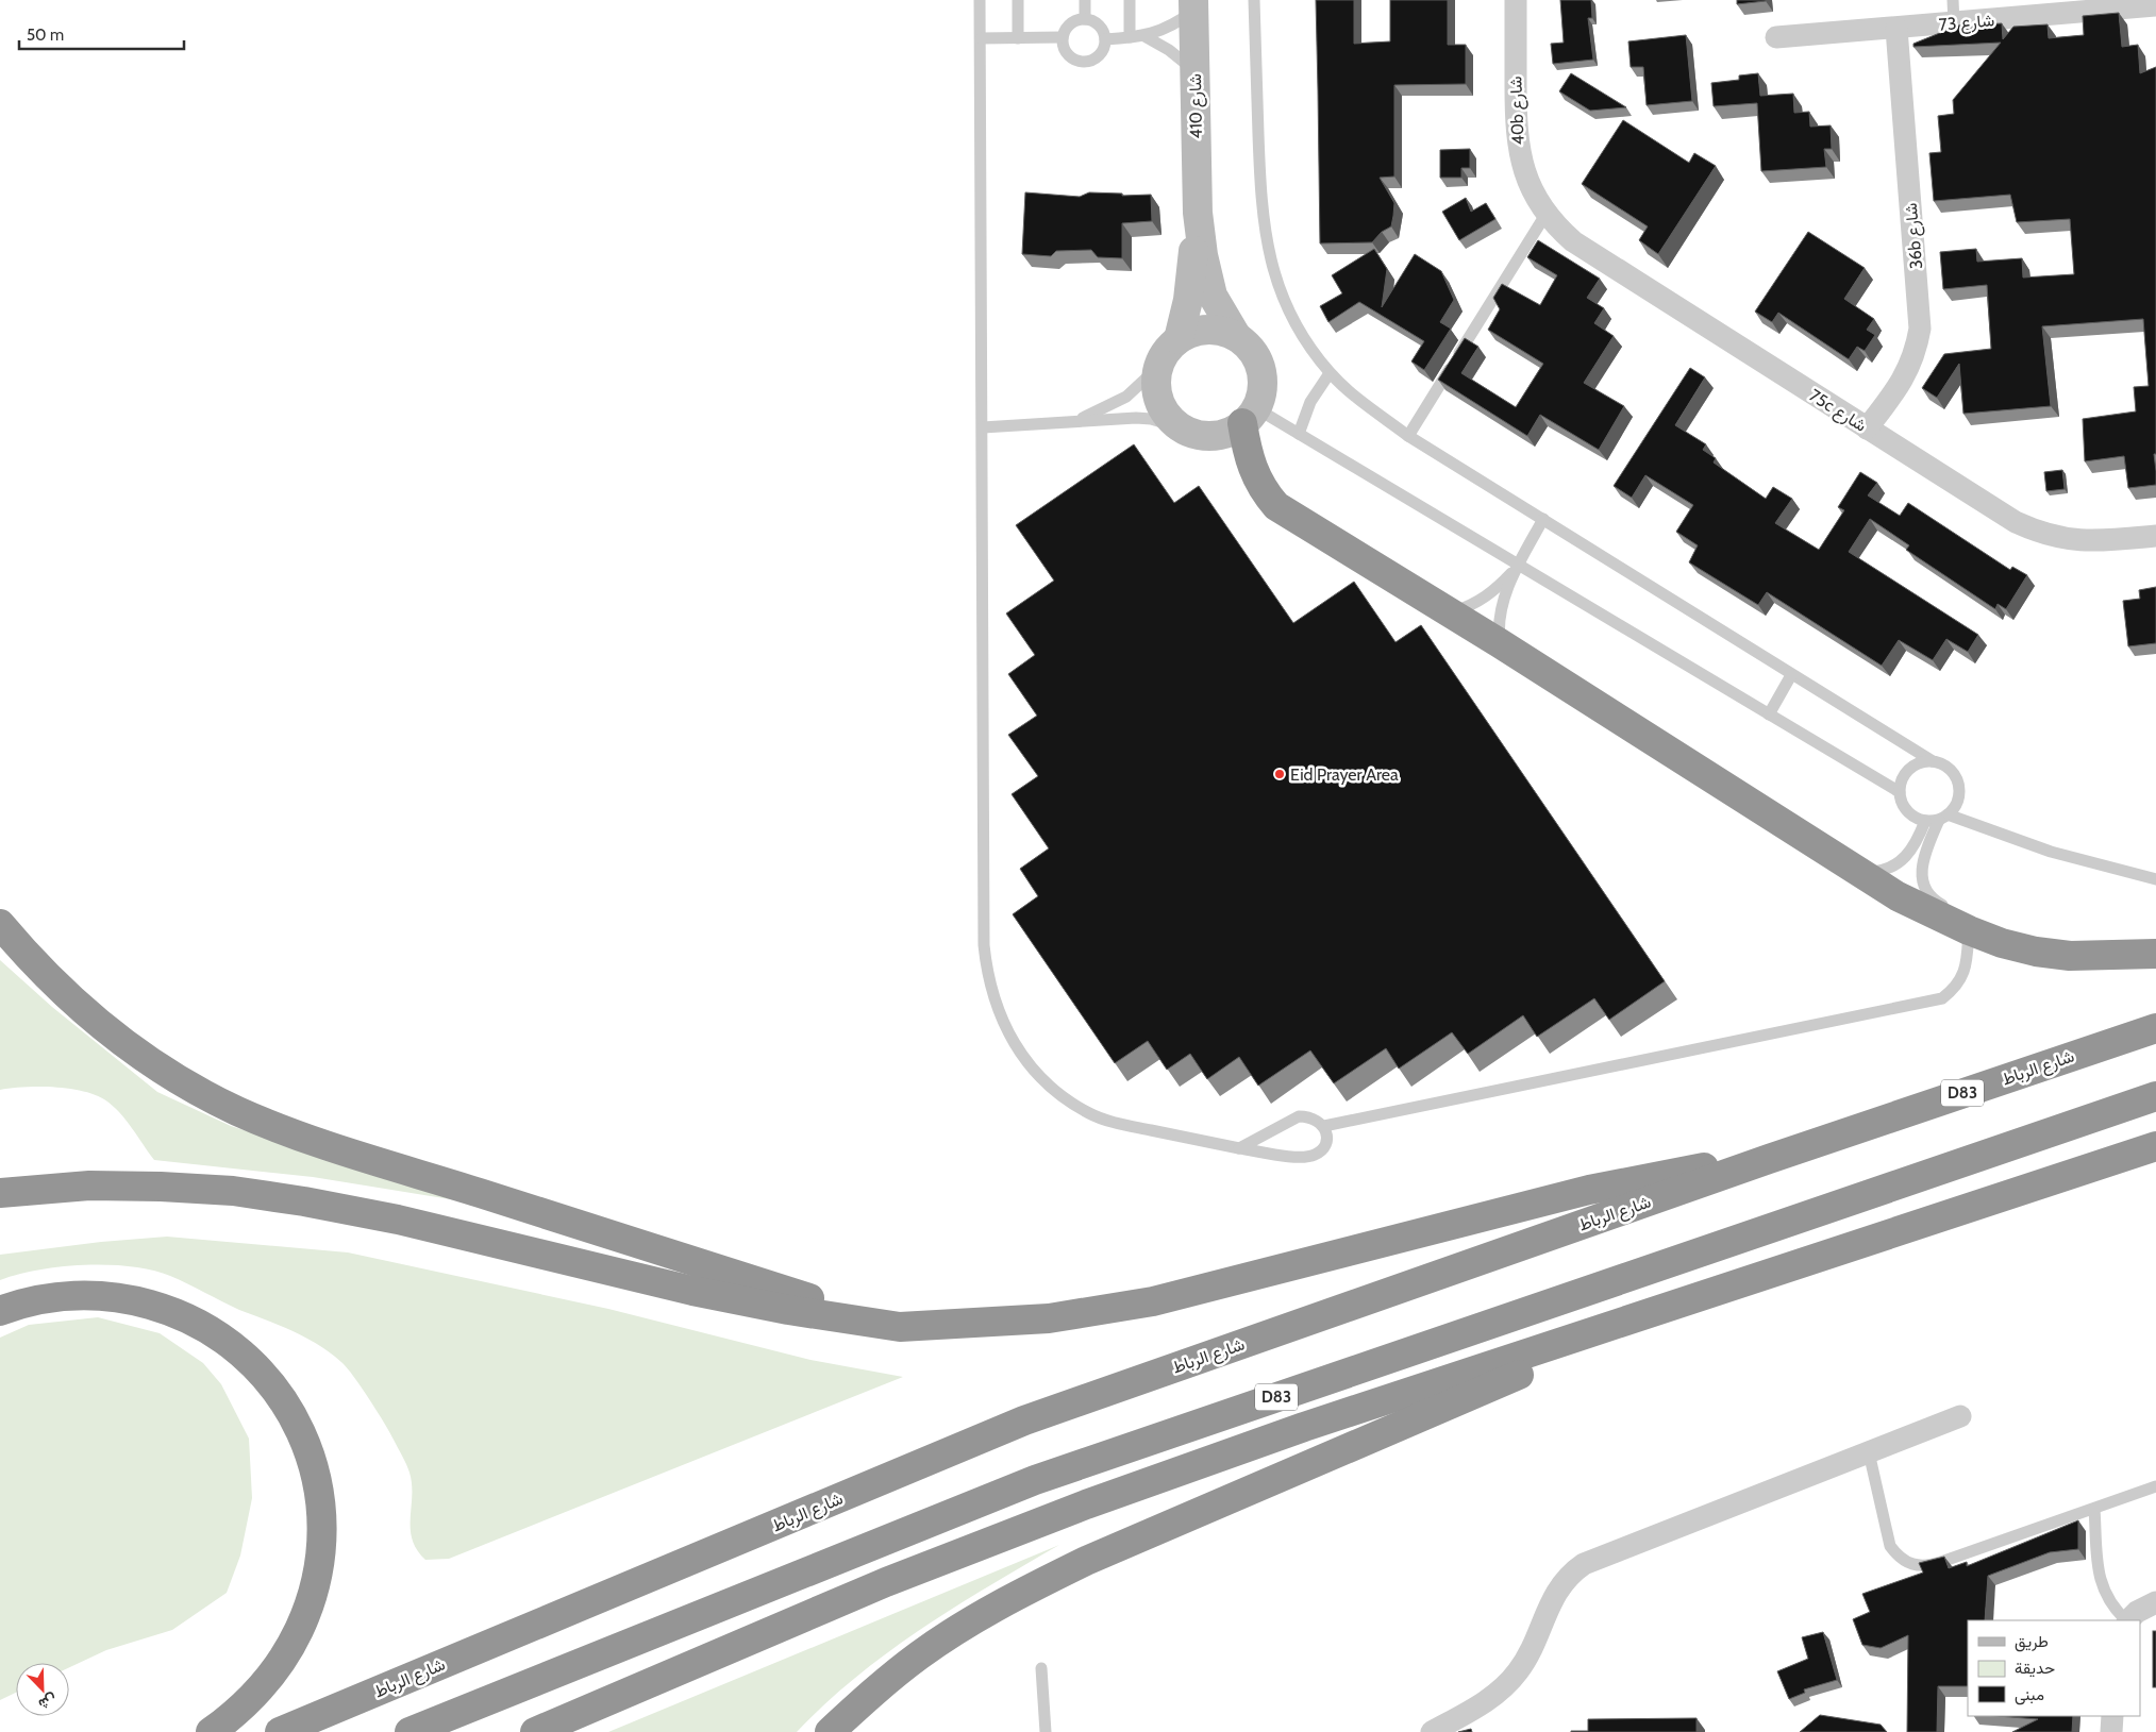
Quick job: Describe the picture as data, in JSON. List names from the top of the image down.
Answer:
{
  "streets": {
    "highway": ["شارع الرباط", "D83"],
    "street": [
      "شارع 73",
      "شارع 410",
      "40b شارع",
      "36b شارع",
      "75c شارع"
    ]
  },
  "crossings": [
    ["شارع 73", "36b شارع"],
    ["40b شارع", "75c شارع"],
    ["36b شارع", "75c شارع"]
  ],
  "places": ["Eid Prayer Area"],
  "legend": ["طريق", "حديقة", "مبنى"],
  "scale_bar": "50 m",
  "north": "bottom right"
}
